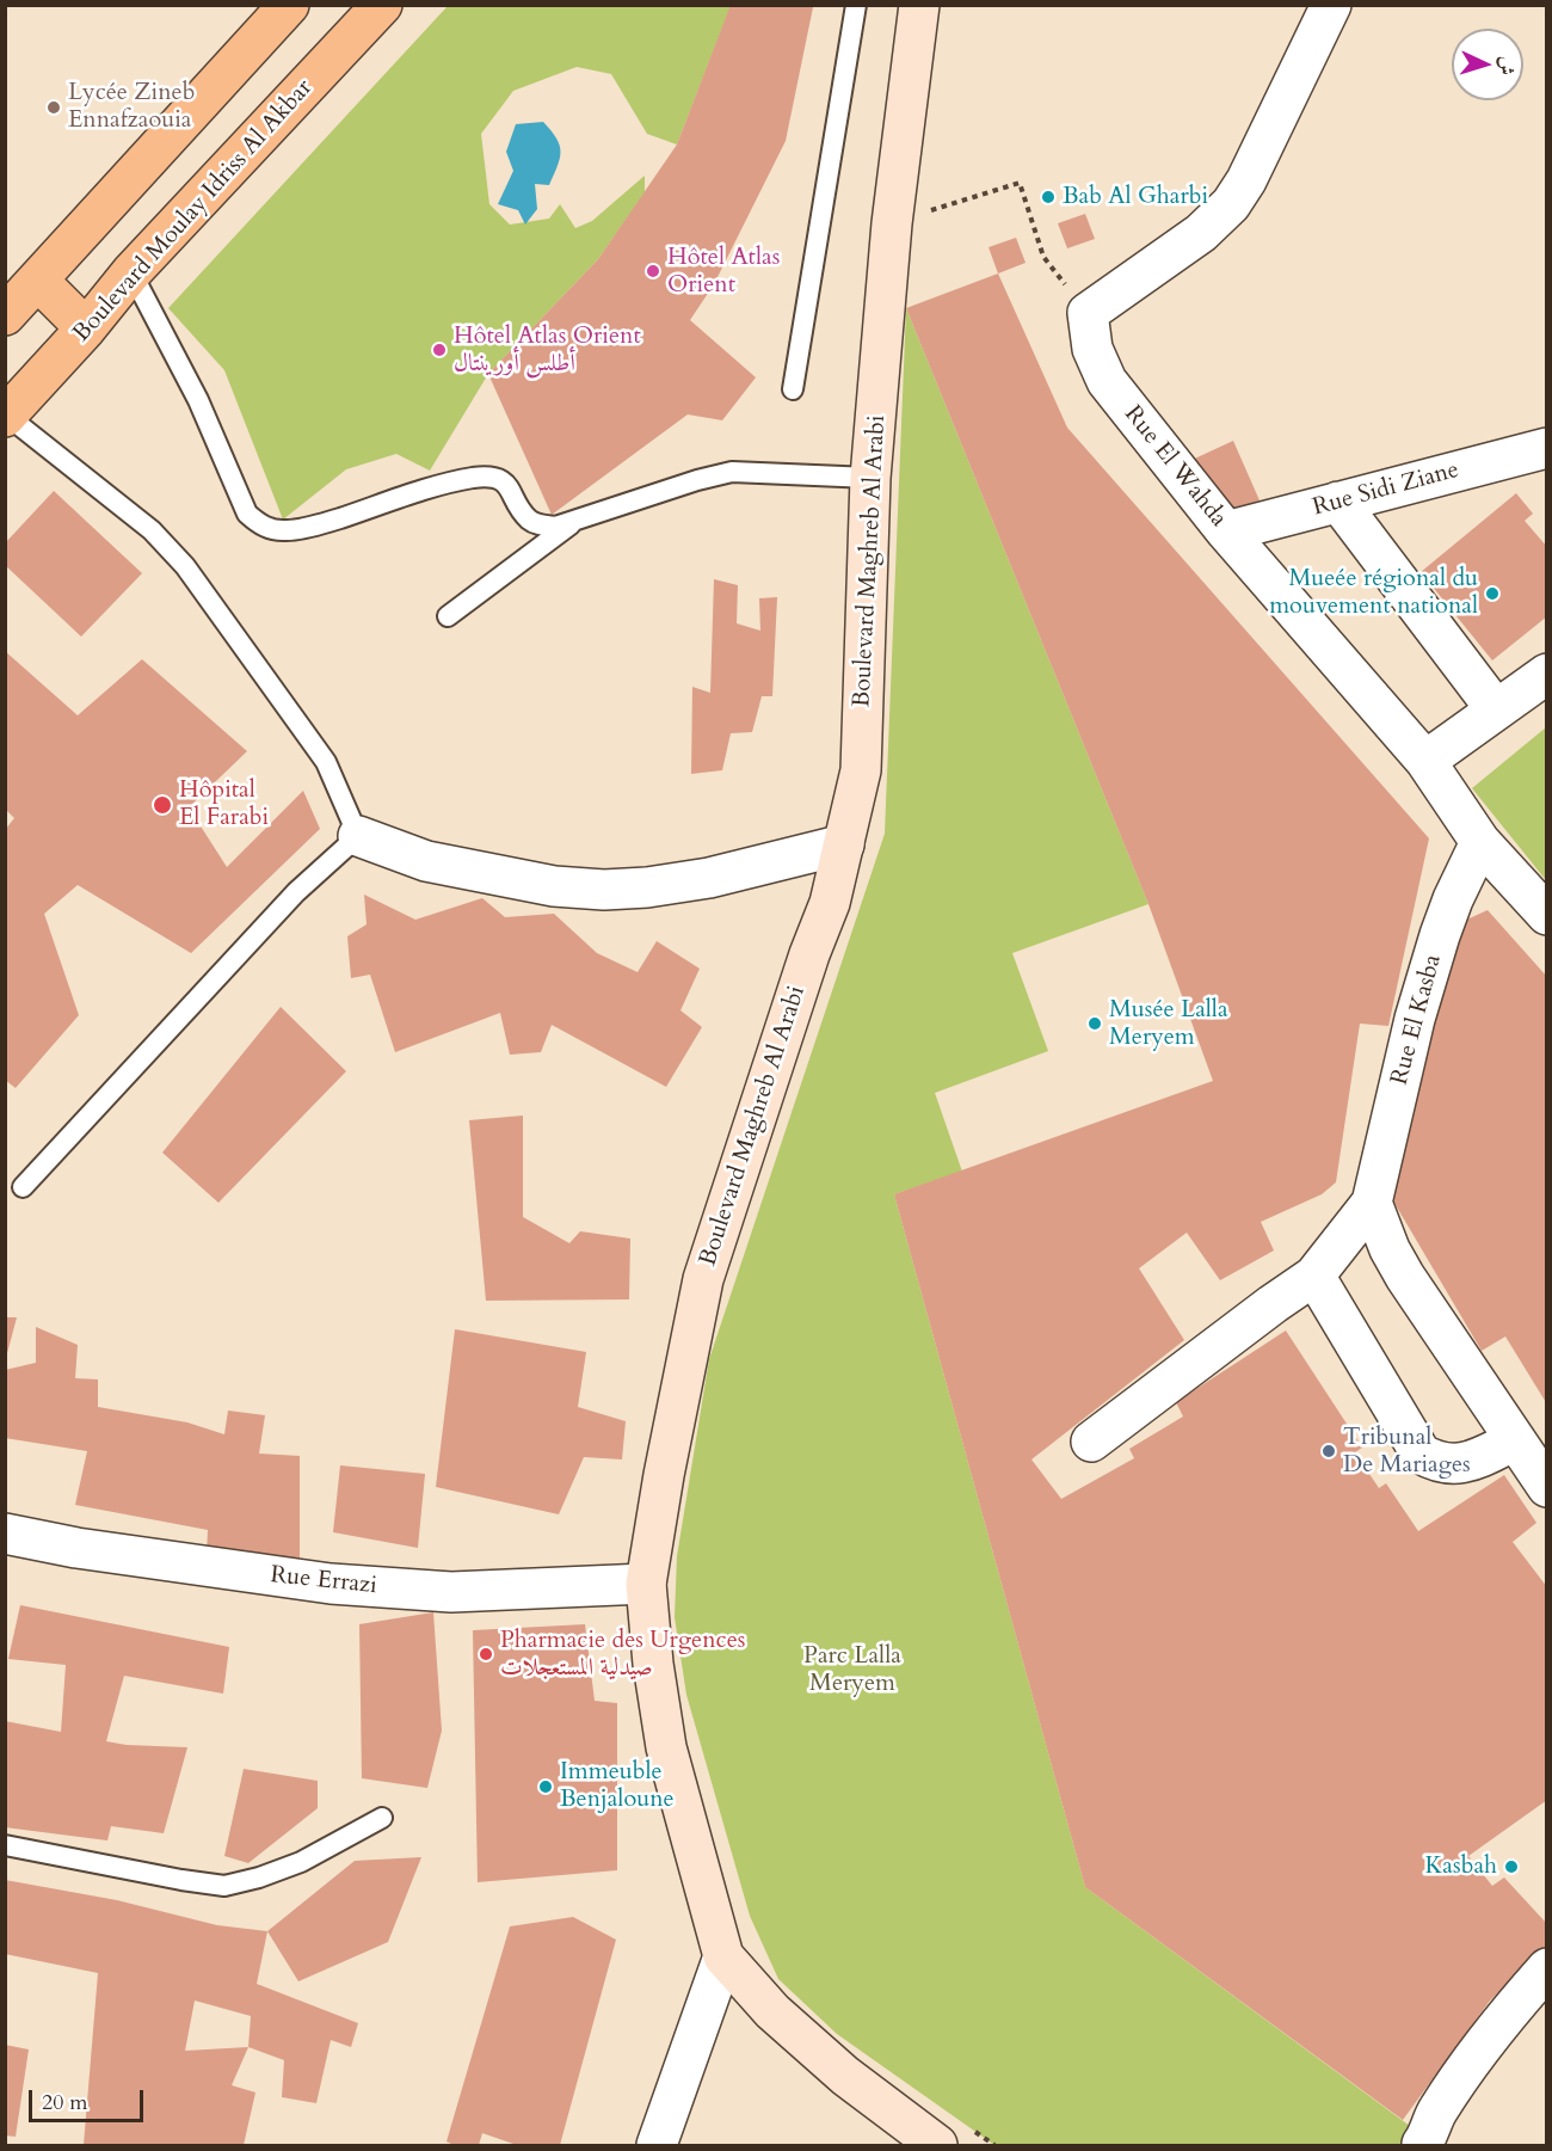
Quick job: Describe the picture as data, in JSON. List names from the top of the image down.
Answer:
{
  "streets": {
    "main road": ["Boulevard Moulay Idriss Al Akbar", "Boulevard Maghreb Al Arabi"],
    "street": [
      "Rue El Wahda",
      "Rue Sidi Ziane",
      "Rue El Kasba",
      "Rue Errazi"
    ]
  },
  "crossings": [
    ["Rue El Wahda", "Rue Sidi Ziane"],
    ["Rue El Wahda", "Rue El Kasba"],
    ["Boulevard Maghreb Al Arabi", "Rue Errazi"]
  ],
  "parks": ["Parc Lalla Meryem"],
  "places": [
    "Lycée Zineb Ennafzaouia",
    "Bab Al Gharbi",
    "Hôtel Atlas Orient",
    "Hôtel Atlas Orient أطلس أورينتال",
    "Mueée régional du mouvement national",
    "Hôpital El Farabi",
    "Musée Lalla Meryem",
    "Tribunal De Mariages",
    "Pharmacie des Urgences صيدلية المستعجلات",
    "Immeuble Benjaloune",
    "Kasbah"
  ],
  "scale_bar": "20 m",
  "north": "right"
}
